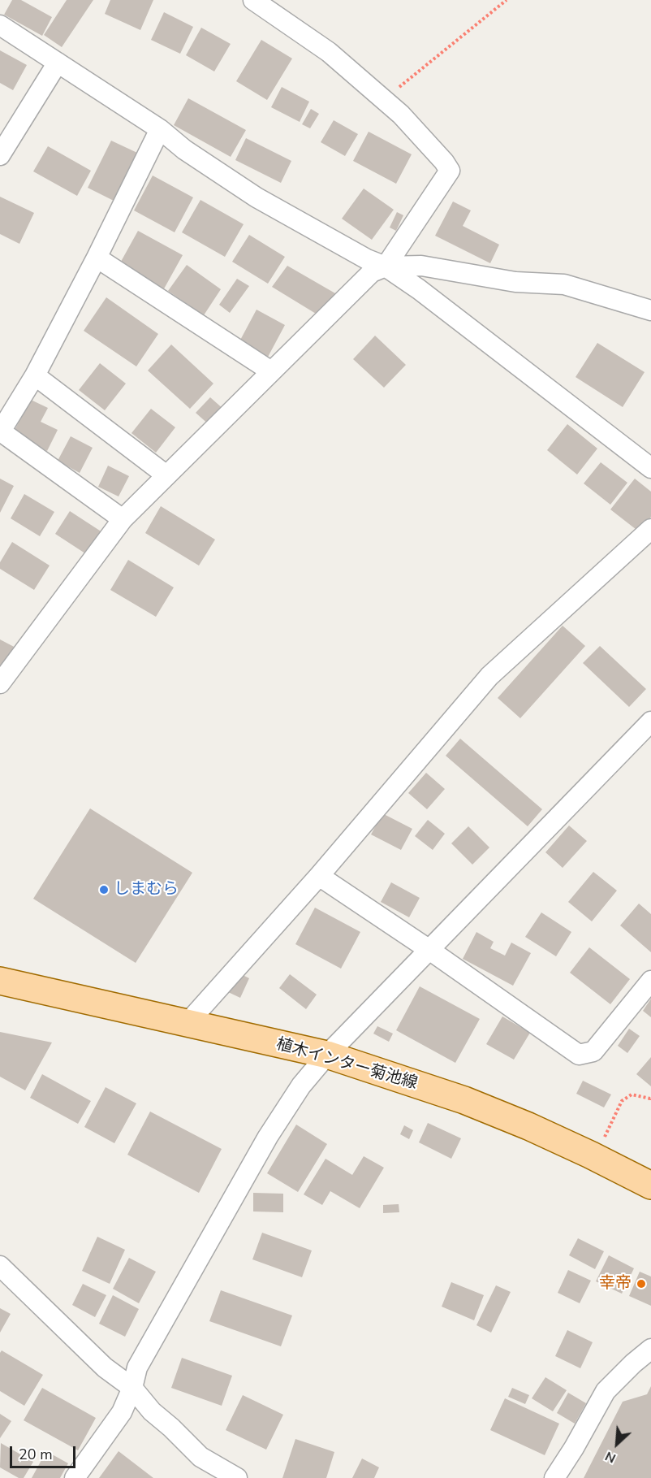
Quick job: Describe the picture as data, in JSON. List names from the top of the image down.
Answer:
{
  "streets": {
    "main road": ["植木インター菊池線"]
  },
  "places": ["しまむら", "幸帝"],
  "scale_bar": "20 m",
  "north": "bottom left"
}
